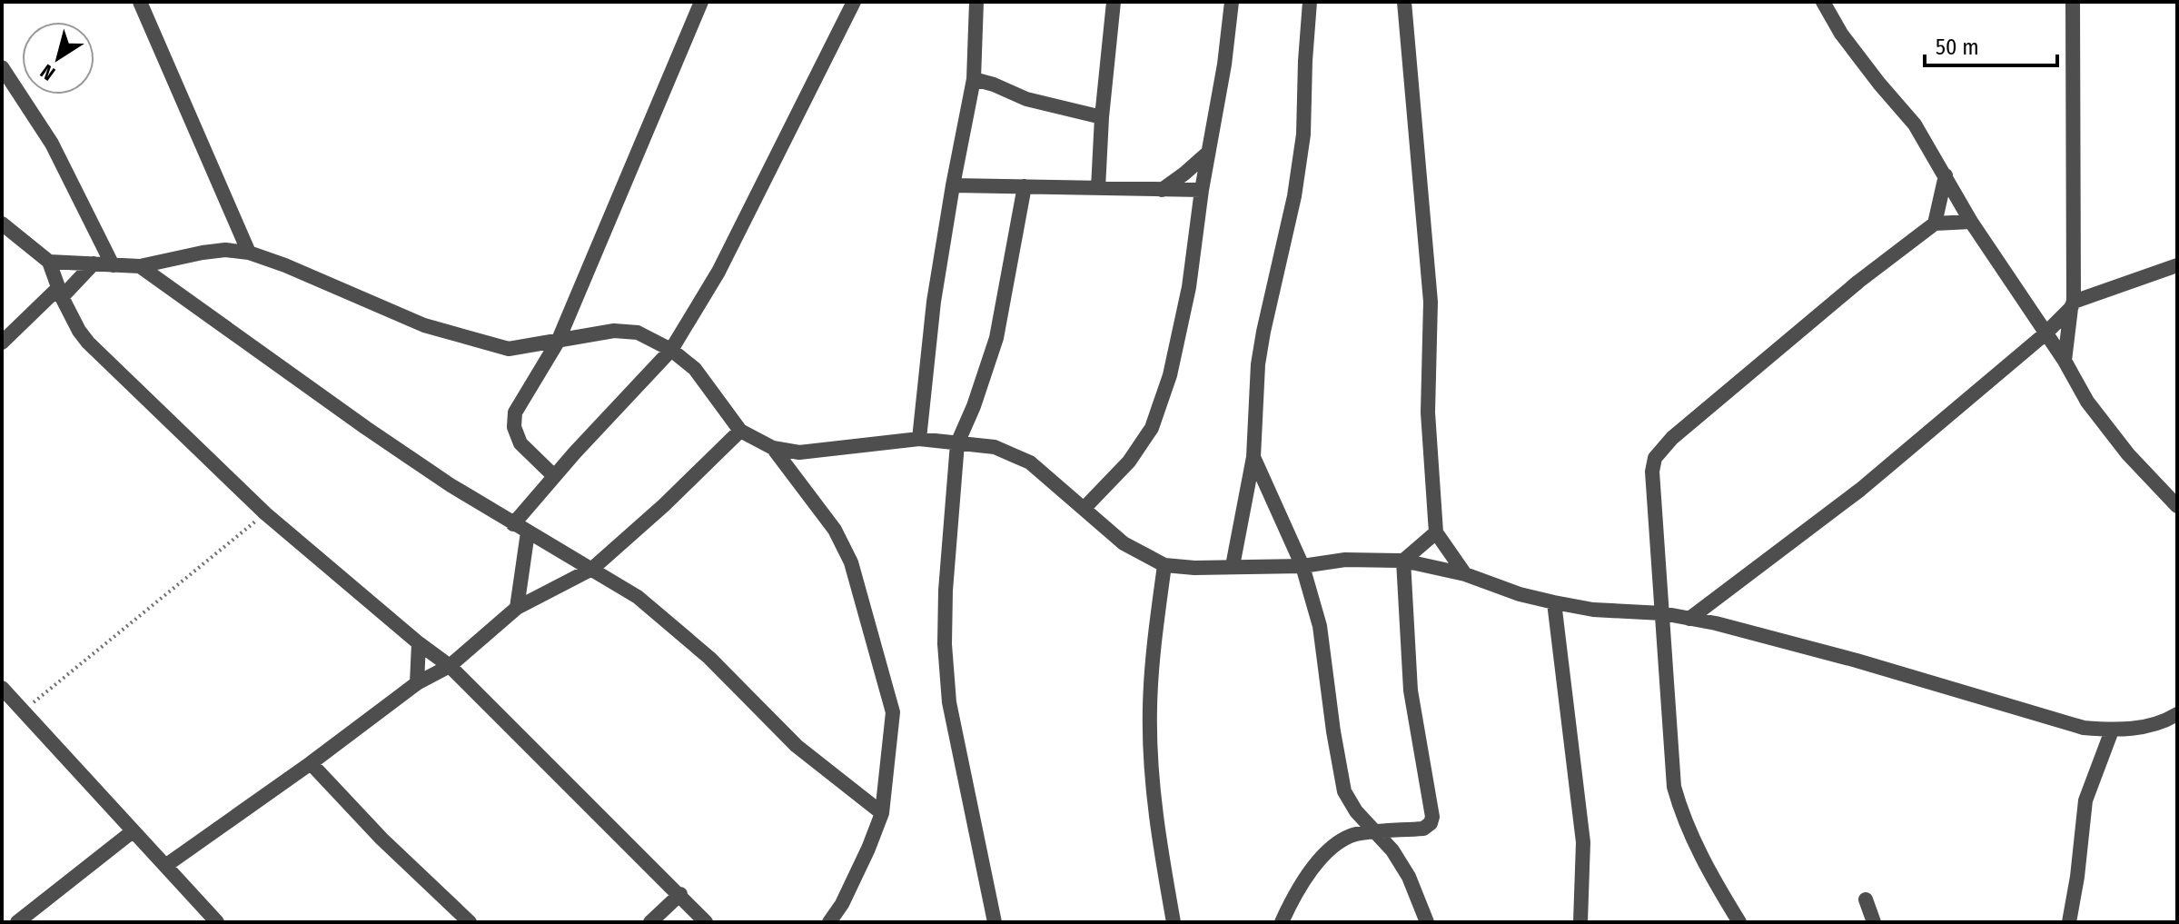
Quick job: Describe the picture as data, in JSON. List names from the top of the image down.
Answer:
{
  "scale_bar": "50 m",
  "north": "bottom left"
}
